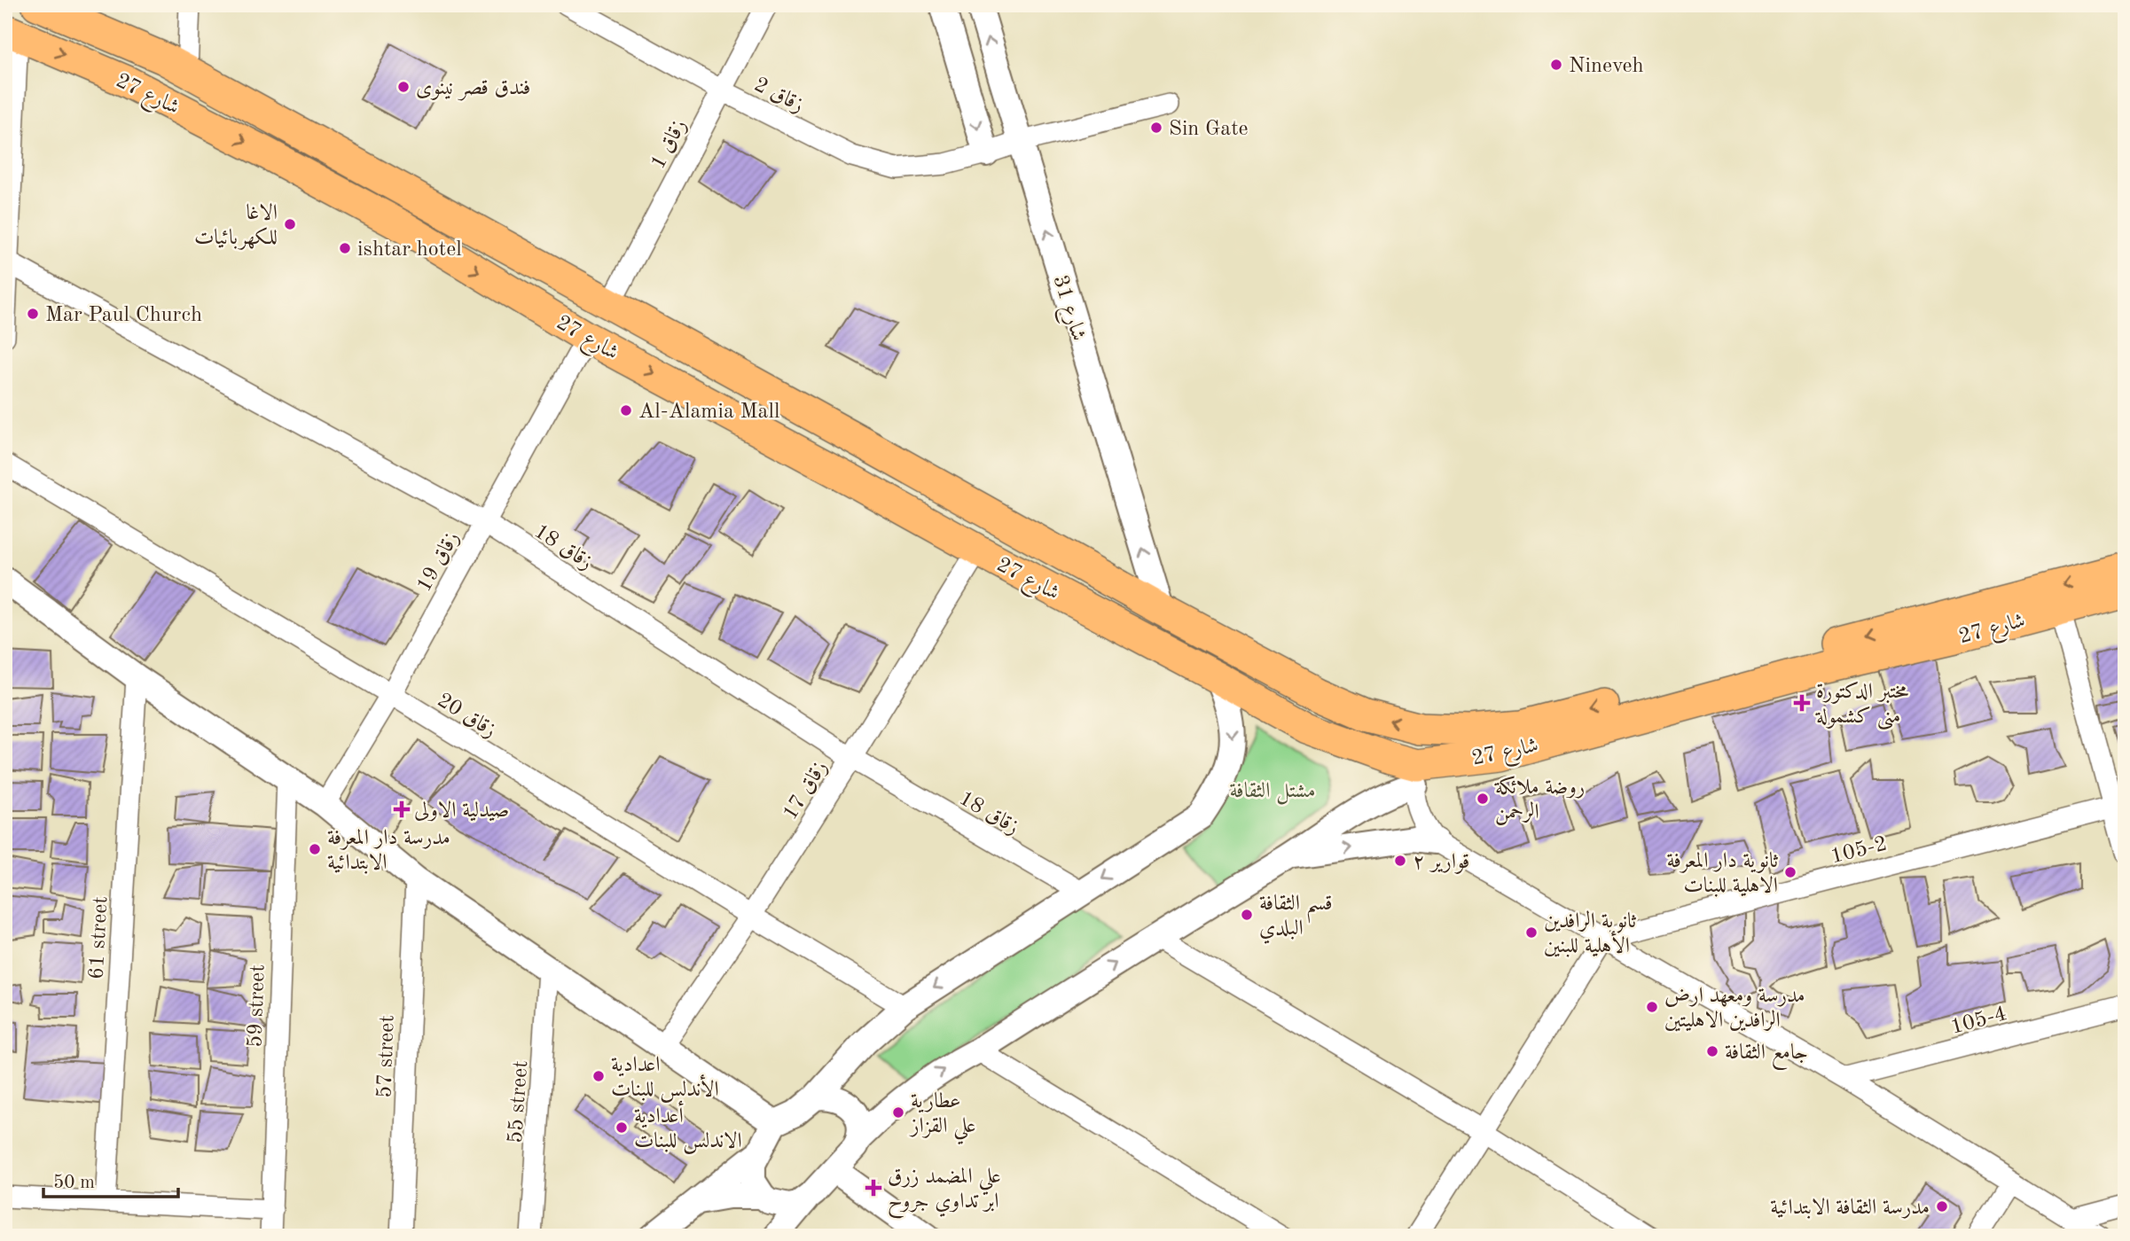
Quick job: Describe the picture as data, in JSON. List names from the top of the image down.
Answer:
{
  "streets": {
    "main road": ["شارع 27"],
    "street": [
      "زقاق 2",
      "زقاق 1",
      "شارع 31",
      "زقاق 18",
      "زقاق 19",
      "زقاق 20",
      "زقاق 17",
      "105-2",
      "61 street",
      "59 street",
      "105-4",
      "57 street",
      "55 street"
    ]
  },
  "crossings": [
    ["شارع 27", "زقاق 1"],
    ["شارع 27", "شارع 31"],
    ["شارع 27", "زقاق 19"],
    ["شارع 27", "زقاق 17"],
    ["زقاق 2", "زقاق 1"],
    ["زقاق 2", "شارع 31"],
    ["زقاق 18", "زقاق 19"],
    ["زقاق 18", "زقاق 17"],
    ["زقاق 19", "زقاق 20"],
    ["زقاق 20", "زقاق 17"]
  ],
  "one_way": ["شارع 31"],
  "parks": ["مشتل الثقافة"],
  "places": {
    "other": [
      "Nineveh",
      "فندق قصر نينوى",
      "Sin Gate",
      "الاغا للكهربائيات",
      "ishtar hotel",
      "Mar Paul Church",
      "Al-Alamia Mall",
      "روضة ملائكة الرحمن",
      "مدرسة دار المعرفة الابتدائية",
      "قوارير ٢",
      "ثانوية دار المعرفة الاهلية للبنات",
      "قسم الثقافة البلدي",
      "ثانوية الرافدين الأهلية للبنين",
      "مدرسة ومعهد ارض الرافدين الاهليتين",
      "جامع الثقافة",
      "اعدادية الأندلس للبنات",
      "عطارية علي القزاز",
      "أعدادية الاندلس للبنات",
      "مدرسة الثقافة الابتدائية"
    ],
    "health": ["مختبر الدكتورة منى كشمولة", "صيدلية الاولى", "علي المضمد زرق ابر تداوي جروح"]
  },
  "scale_bar": "50 m"
}
